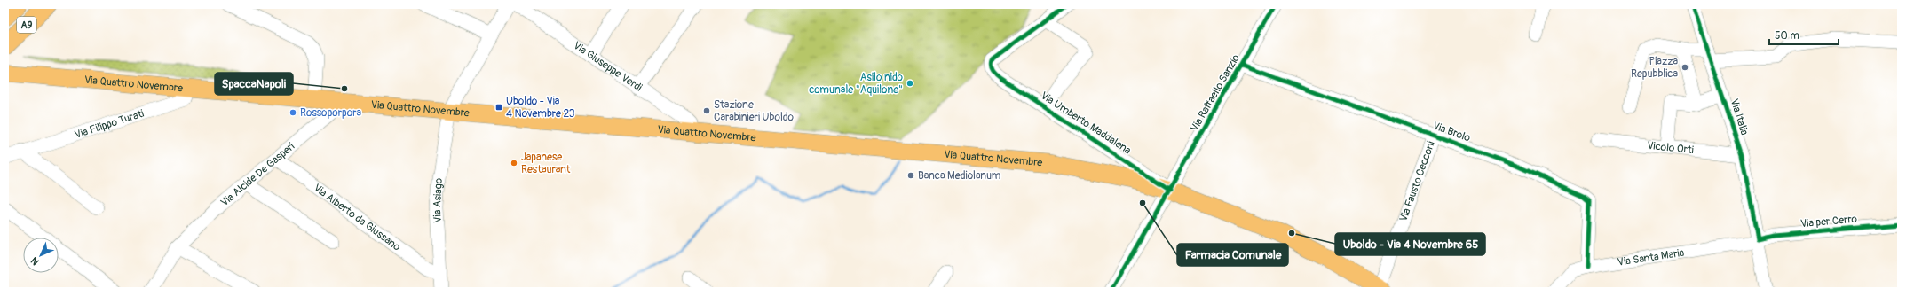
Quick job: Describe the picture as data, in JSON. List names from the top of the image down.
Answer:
{
  "streets": {
    "highway": ["A9"],
    "main road": ["Via Quattro Novembre"],
    "street": [
      "Via Giuseppe Verdi",
      "Via Raffaello Sanzio",
      "Via Italia",
      "Via Filippo Turati",
      "Via Umberto Maddalena",
      "Via Brolo",
      "Vicolo Orti",
      "Via Alcide De Gasperi",
      "Via Fausto Cecconi",
      "Via Asiago",
      "Via Alberto da Giussano",
      "Via per Cerro",
      "Via Santa Maria"
    ]
  },
  "crossings": [
    ["Via Giuseppe Verdi", "Via Quattro Novembre"],
    ["Via Quattro Novembre", "Via Raffaello Sanzio"],
    ["Via Quattro Novembre", "Via Filippo Turati"],
    ["Via Quattro Novembre", "Via Umberto Maddalena"],
    ["Via Quattro Novembre", "Via Alcide De Gasperi"],
    ["Via Quattro Novembre", "Via Fausto Cecconi"],
    ["Via Quattro Novembre", "Via Asiago"],
    ["Via Raffaello Sanzio", "Via Brolo"],
    ["Via Italia", "Vicolo Orti"],
    ["Via Italia", "Via per Cerro"],
    ["Via Italia", "Via Santa Maria"],
    ["Via Brolo", "Via Fausto Cecconi"],
    ["Via Brolo", "Via Santa Maria"],
    ["Via Alcide De Gasperi", "Via Alberto da Giussano"],
    ["Via Asiago", "Via Alberto da Giussano"],
    ["Via per Cerro", "Via Santa Maria"]
  ],
  "places": {
    "other": [
      "Piazza Repubblica",
      "Asilo nido comunale \"Aquilone\"",
      "SpaccaNapoli",
      "Stazione Carabinieri Uboldo",
      "Rossoporpora",
      "Japanese Restaurant",
      "Banca Mediolanum",
      "Farmacia Comunale",
      "Uboldo - Via 4 Novembre 65"
    ],
    "transit": ["Uboldo - Via 4 Novembre 23"]
  },
  "scale_bar": "50 m",
  "north": "bottom left"
}
